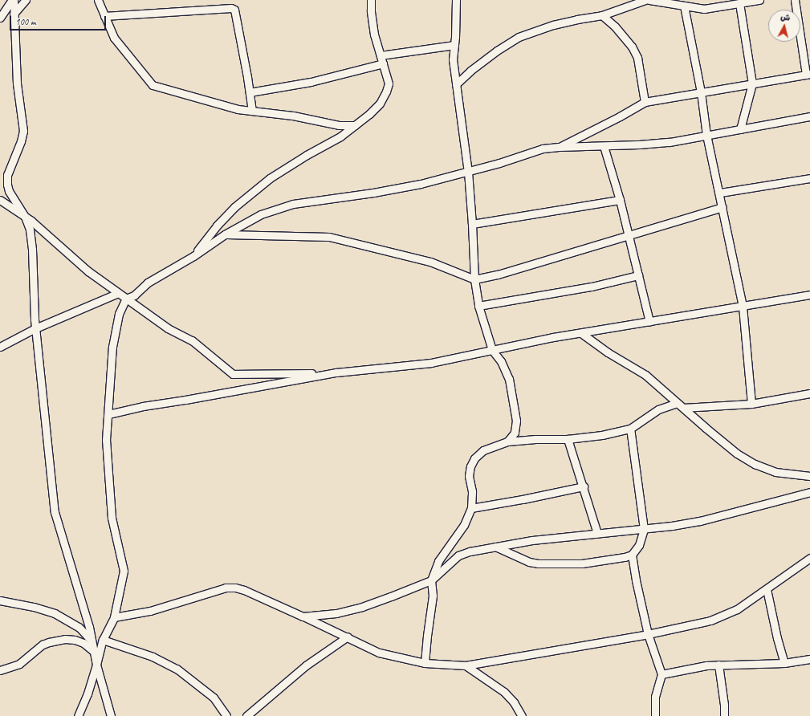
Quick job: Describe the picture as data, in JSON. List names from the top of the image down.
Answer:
{
  "scale_bar": "100 m",
  "north": "top"
}
